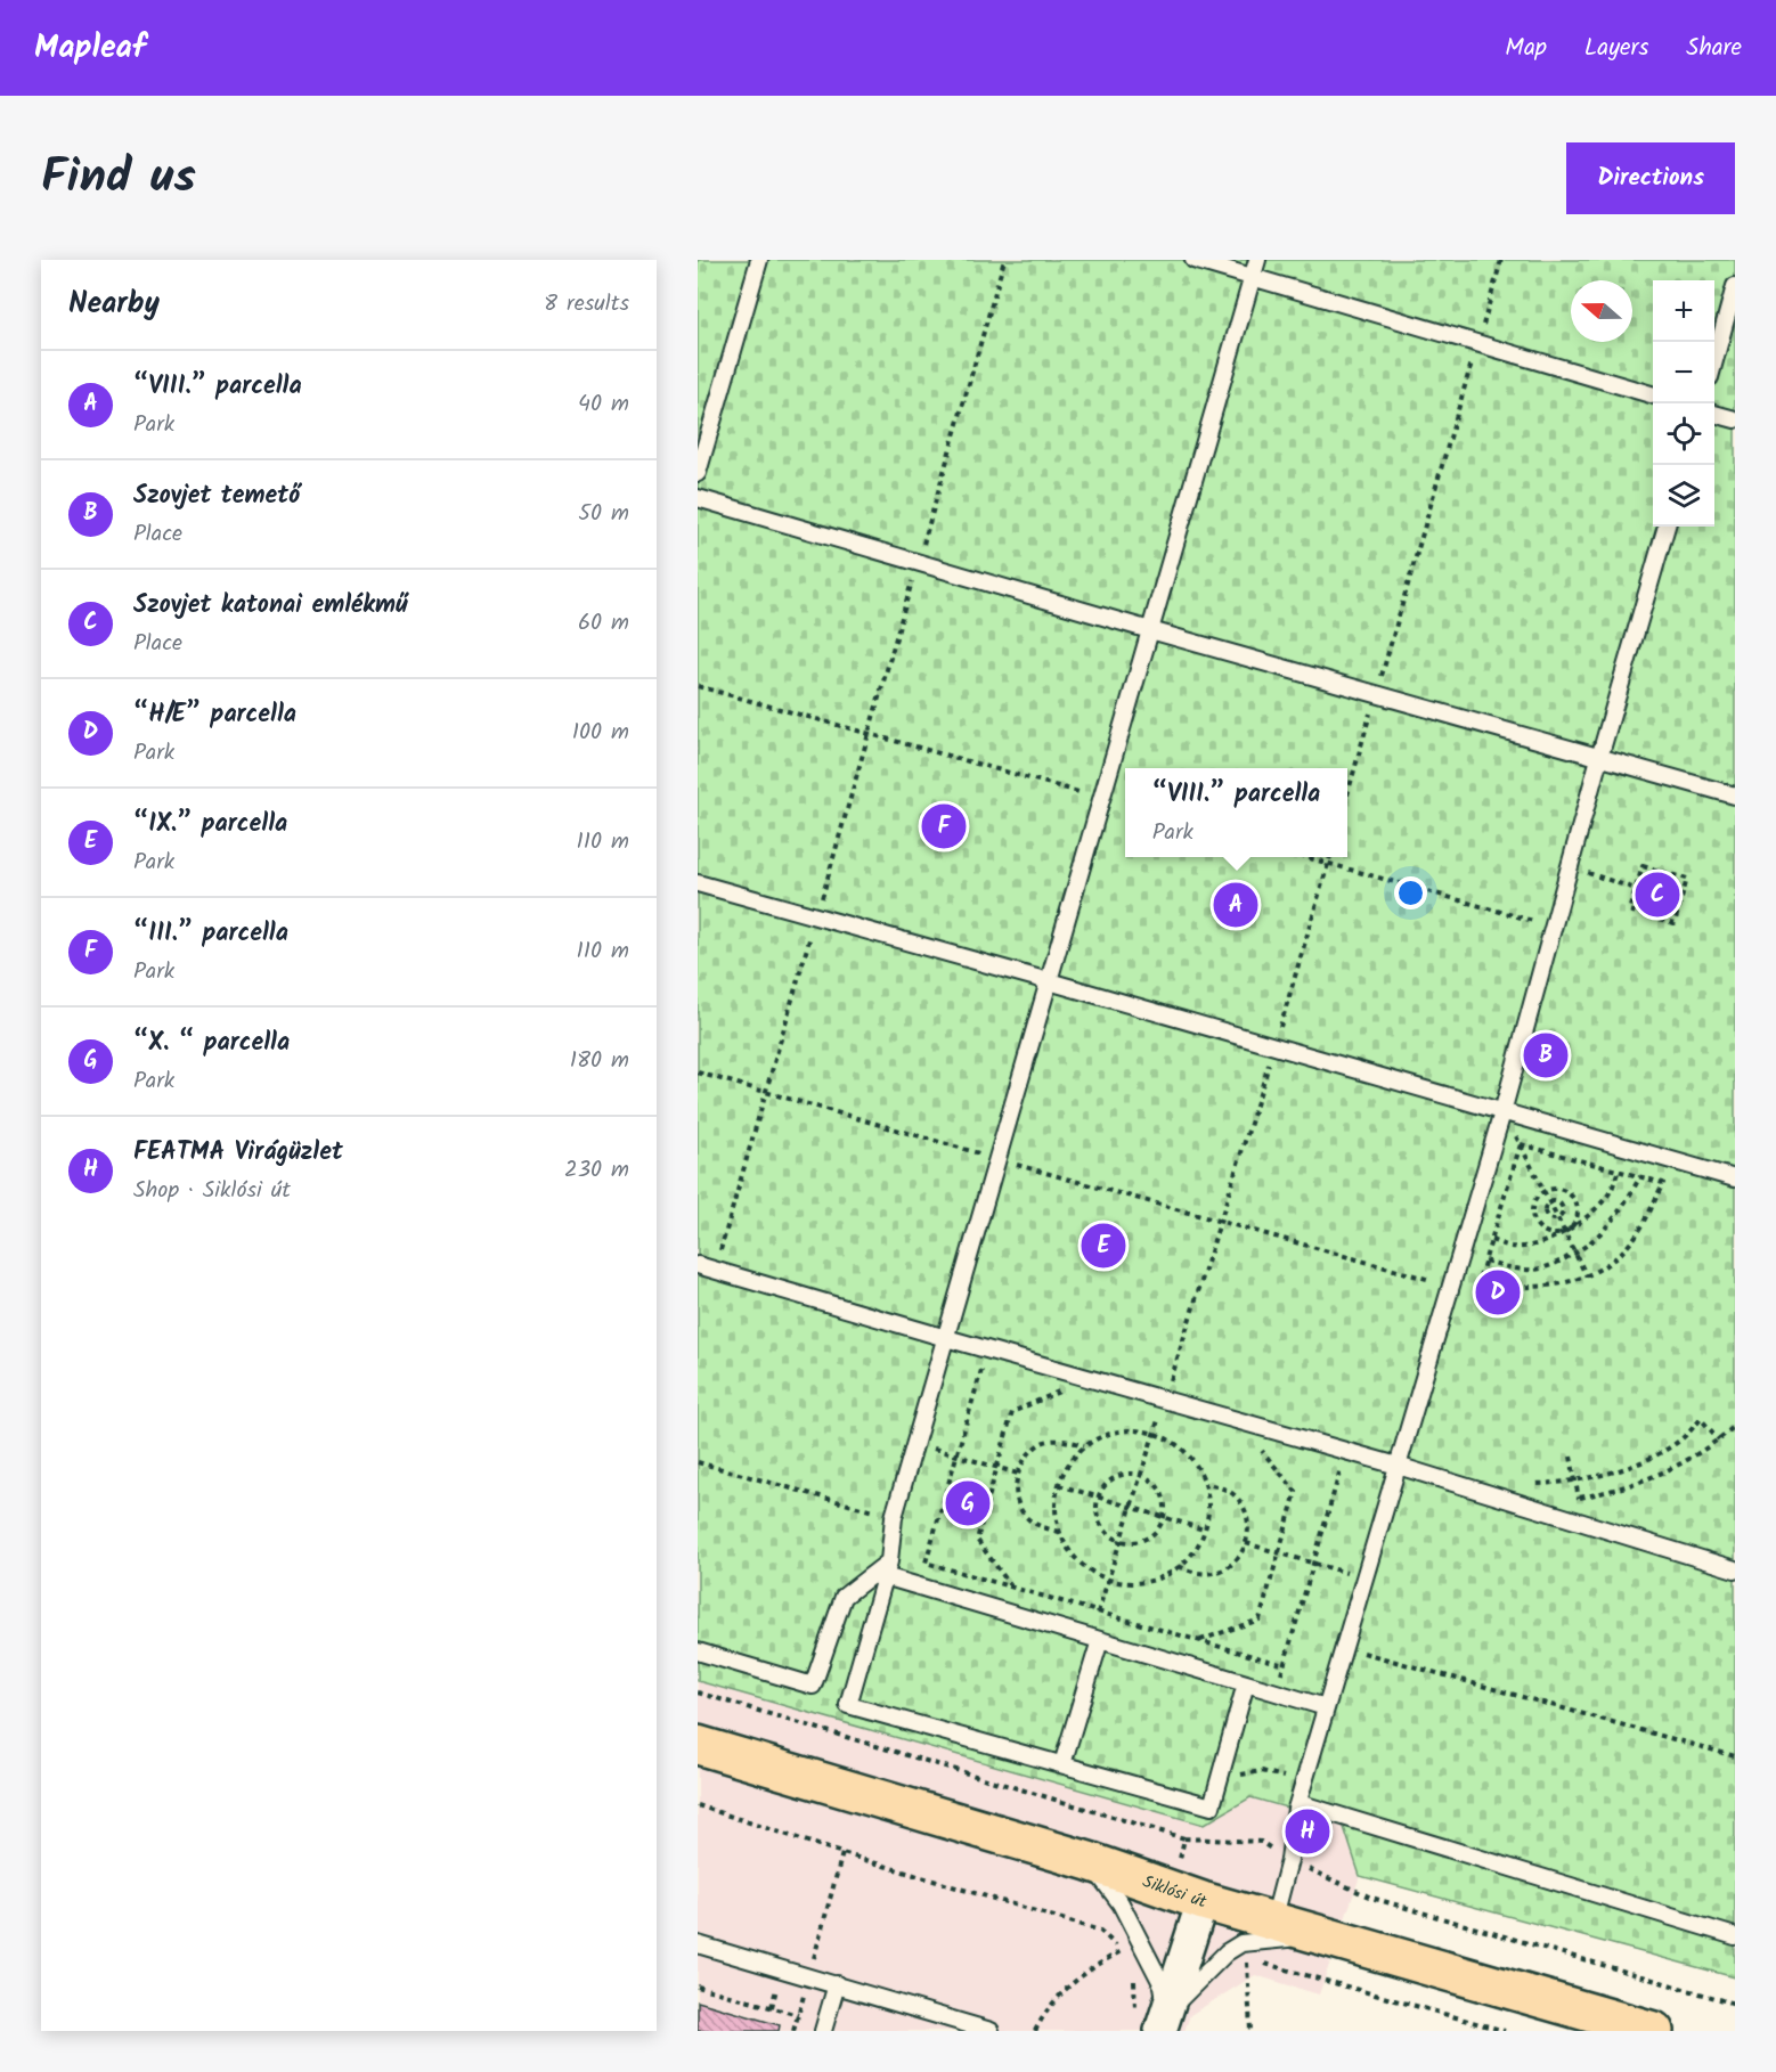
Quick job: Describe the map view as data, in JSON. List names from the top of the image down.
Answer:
{
  "streets": {
    "main road": ["Siklósi út"]
  },
  "north": "left",
  "page": {
    "header": "Mapleaf",
    "nav": ["Map", "Layers", "Share"],
    "title": "Find us",
    "buttons": "Directions",
    "heading": ["Nearby", "8 results"],
    "map_buttons": ["+", "−"],
    "list": [
      {
        "mark": "A",
        "name": "“VIII.” parcella",
        "note": "Park",
        "value": "40 m"
      },
      {
        "mark": "B",
        "name": "Szovjet temető",
        "note": "Place",
        "value": "50 m"
      },
      {
        "mark": "C",
        "name": "Szovjet katonai emlékmű",
        "note": "Place",
        "value": "60 m"
      },
      {
        "mark": "D",
        "name": "“H/E” parcella",
        "note": "Park",
        "value": "100 m"
      },
      {
        "mark": "E",
        "name": "“IX.” parcella",
        "note": "Park",
        "value": "110 m"
      },
      {
        "mark": "F",
        "name": "“III.” parcella",
        "note": "Park",
        "value": "110 m"
      },
      {
        "mark": "G",
        "name": "“X. “ parcella",
        "note": "Park",
        "value": "180 m"
      },
      {
        "mark": "H",
        "name": "FEATMA Virágüzlet",
        "note": "Shop · Siklósi út",
        "value": "230 m"
      }
    ],
    "popup": ["“VIII.” parcella", "Park"],
    "pins": [
      "F",
      "C",
      "A",
      "B",
      "E",
      "D",
      "G",
      "H"
    ]
  }
}
